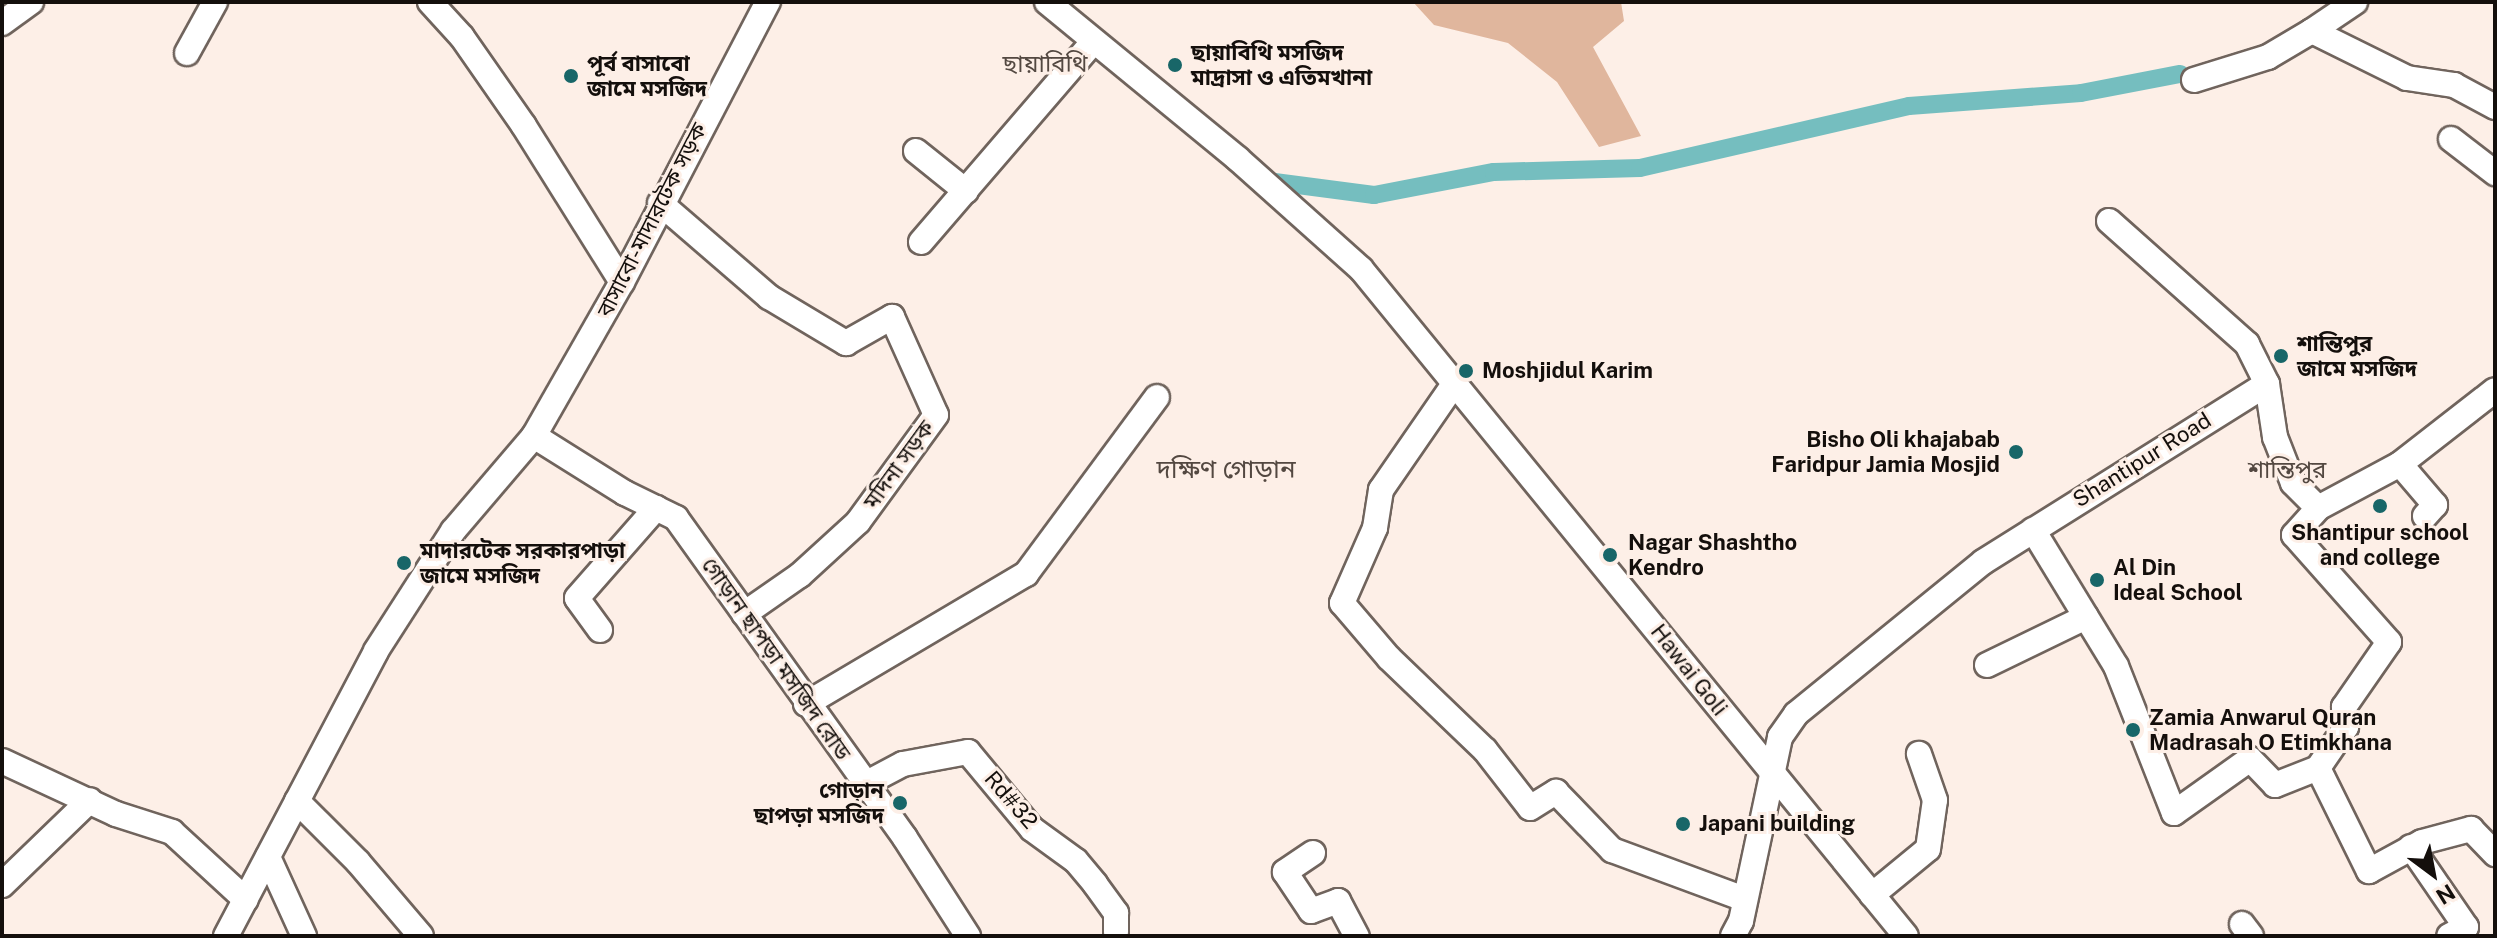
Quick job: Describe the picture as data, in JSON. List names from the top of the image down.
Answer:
{
  "streets": {
    "street": [
      "বাসাবো-মাদারটেক সড়ক",
      "Shantipur Road",
      "মদিনা সড়ক",
      "গোড়ান ছাপড়া মসজিদ রোড",
      "Hawai Goli",
      "Rd#32"
    ]
  },
  "crossings": [
    ["বাসাবো-মাদারটেক সড়ক", "মদিনা সড়ক"],
    ["বাসাবো-মাদারটেক সড়ক", "গোড়ান ছাপড়া মসজিদ রোড"],
    ["Shantipur Road", "Hawai Goli"],
    ["মদিনা সড়ক", "গোড়ান ছাপড়া মসজিদ রোড"],
    ["গোড়ান ছাপড়া মসজিদ রোড", "Rd#32"]
  ],
  "districts": ["ছায়াবিথি", "দক্ষিণ গোড়ান", "শান্তিপুর"],
  "places": [
    "ছায়াবিথি মসজিদ মাদ্রাসা ও এতিমখানা",
    "পূর্ব বাসাবো জামে মসজিদ",
    "শান্তিপুর জামে মসজিদ",
    "Moshjidul Karim",
    "Bisho Oli khajabab Faridpur Jamia Mosjid",
    "Shantipur school and college",
    "Nagar Shashtho Kendro",
    "মাদারটেক সরকারপাড়া জামে মসজিদ",
    "Al Din Ideal School",
    "Zamia Anwarul Quran Madrasah O Etimkhana",
    "গোড়ান ছাপড়া মসজিদ",
    "Japani building"
  ],
  "north": "bottom right"
}
